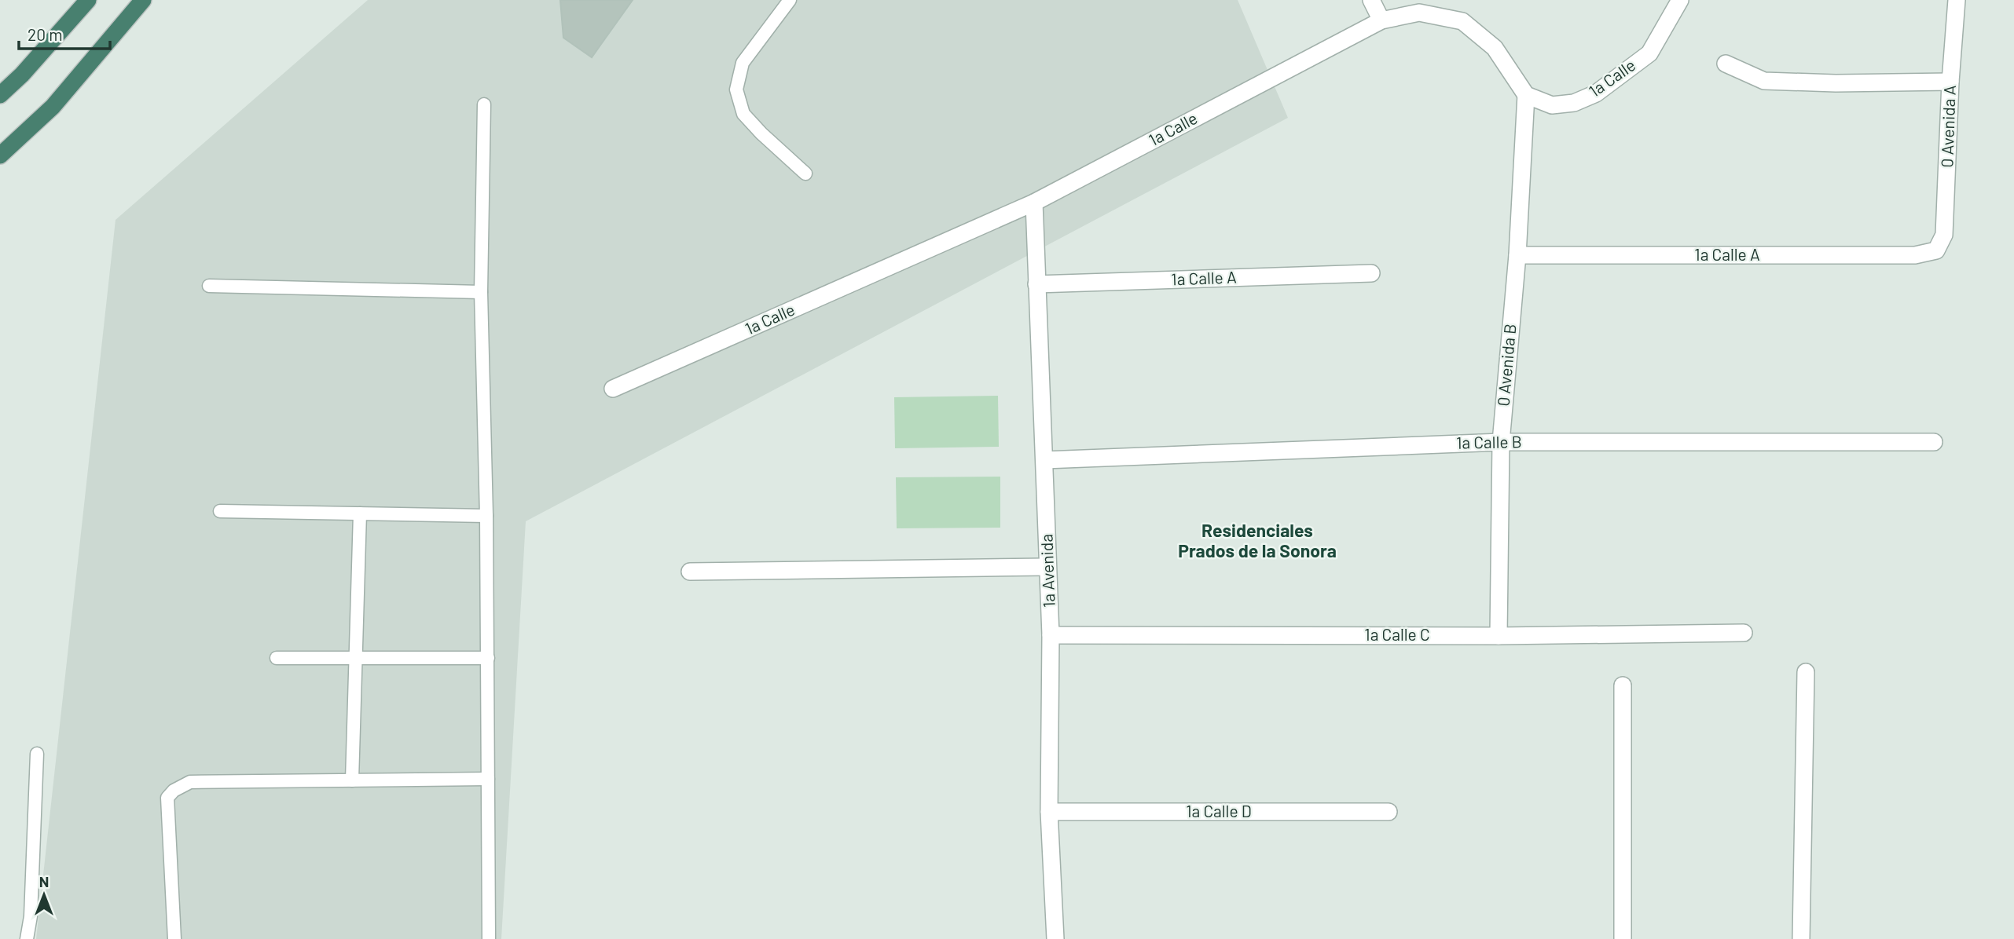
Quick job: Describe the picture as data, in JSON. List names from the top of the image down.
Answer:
{
  "streets": {
    "street": [
      "1a Calle",
      "0 Avenida A",
      "1a Calle A",
      "0 Avenida B",
      "1a Calle B",
      "1a Avenida",
      "1a Calle C",
      "1a Calle D"
    ]
  },
  "crossings": [
    ["1a Calle", "0 Avenida B"],
    ["1a Calle", "1a Avenida"],
    ["0 Avenida A", "1a Calle A"],
    ["1a Calle A", "0 Avenida B"],
    ["1a Calle A", "1a Avenida"],
    ["0 Avenida B", "1a Calle B"],
    ["0 Avenida B", "1a Calle C"],
    ["1a Calle B", "1a Avenida"],
    ["1a Avenida", "1a Calle C"],
    ["1a Avenida", "1a Calle D"]
  ],
  "districts": ["Residenciales Prados de la Sonora"],
  "scale_bar": "20 m",
  "north": "top"
}
